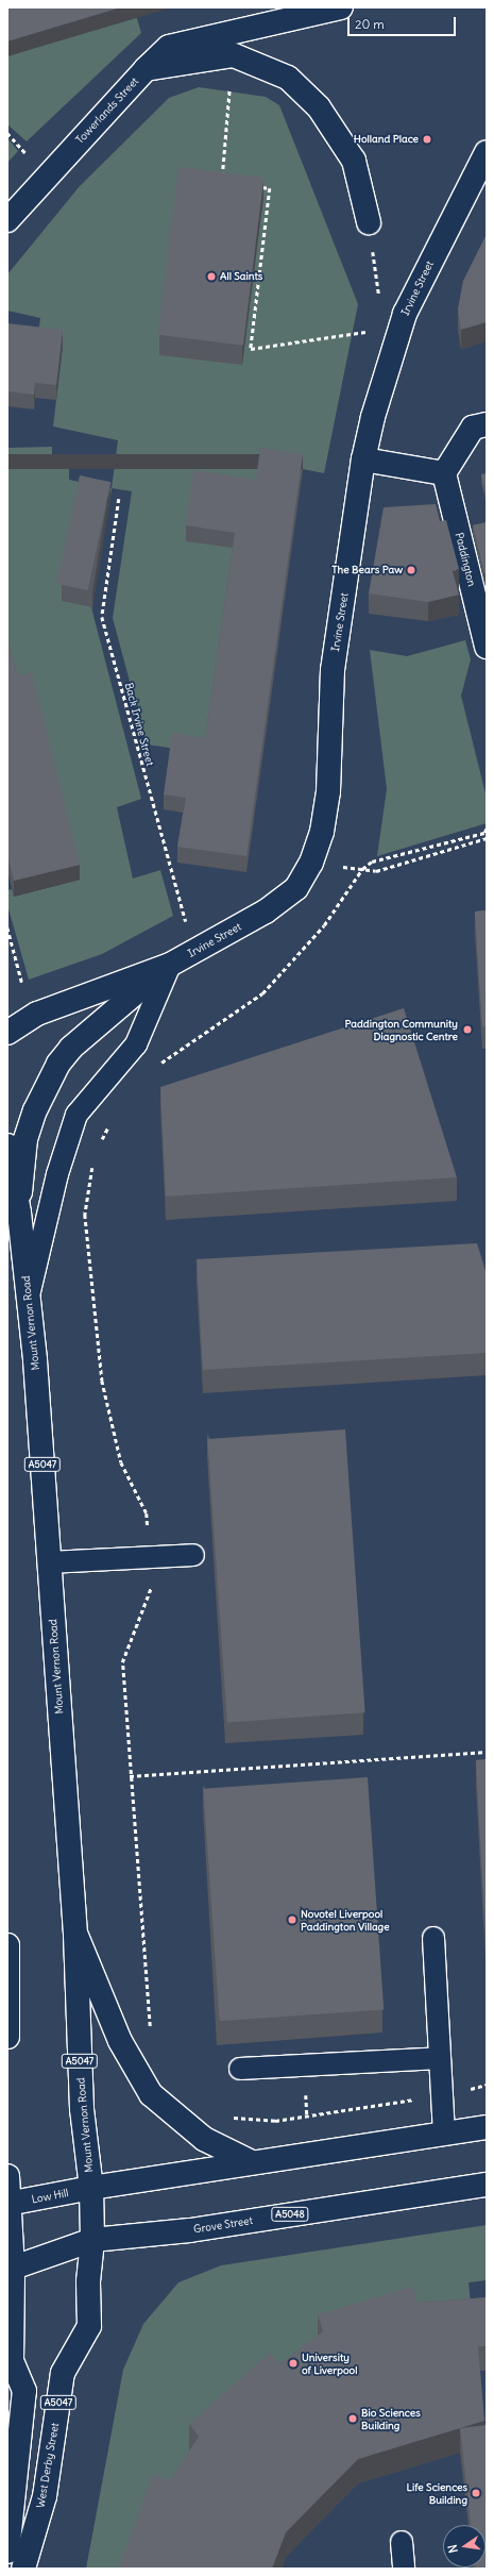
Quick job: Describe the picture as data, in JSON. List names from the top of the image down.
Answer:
{
  "streets": {
    "main road": [
      "Towerlands Street",
      "Irvine Street",
      "Paddington",
      "Mount Vernon Road",
      "A5047",
      "Low Hill",
      "A5048",
      "Grove Street",
      "West Derby Street"
    ],
    "path": ["Back Irvine Street"]
  },
  "crossings": [
    ["Irvine Street", "Back Irvine Street"],
    ["Mount Vernon Road", "Low Hill"],
    ["Mount Vernon Road", "West Derby Street"],
    ["A5047", "Low Hill"],
    ["A5047", "Grove Street"],
    ["Low Hill", "West Derby Street"],
    ["Grove Street", "West Derby Street"]
  ],
  "places": [
    "Holland Place",
    "All Saints",
    "The Bears Paw",
    "Paddington Community Diagnostic Centre",
    "Novotel Liverpool Paddington Village",
    "University of Liverpool",
    "Bio Sciences Building",
    "Life Sciences Building"
  ],
  "scale_bar": "20 m",
  "north": "left"
}
